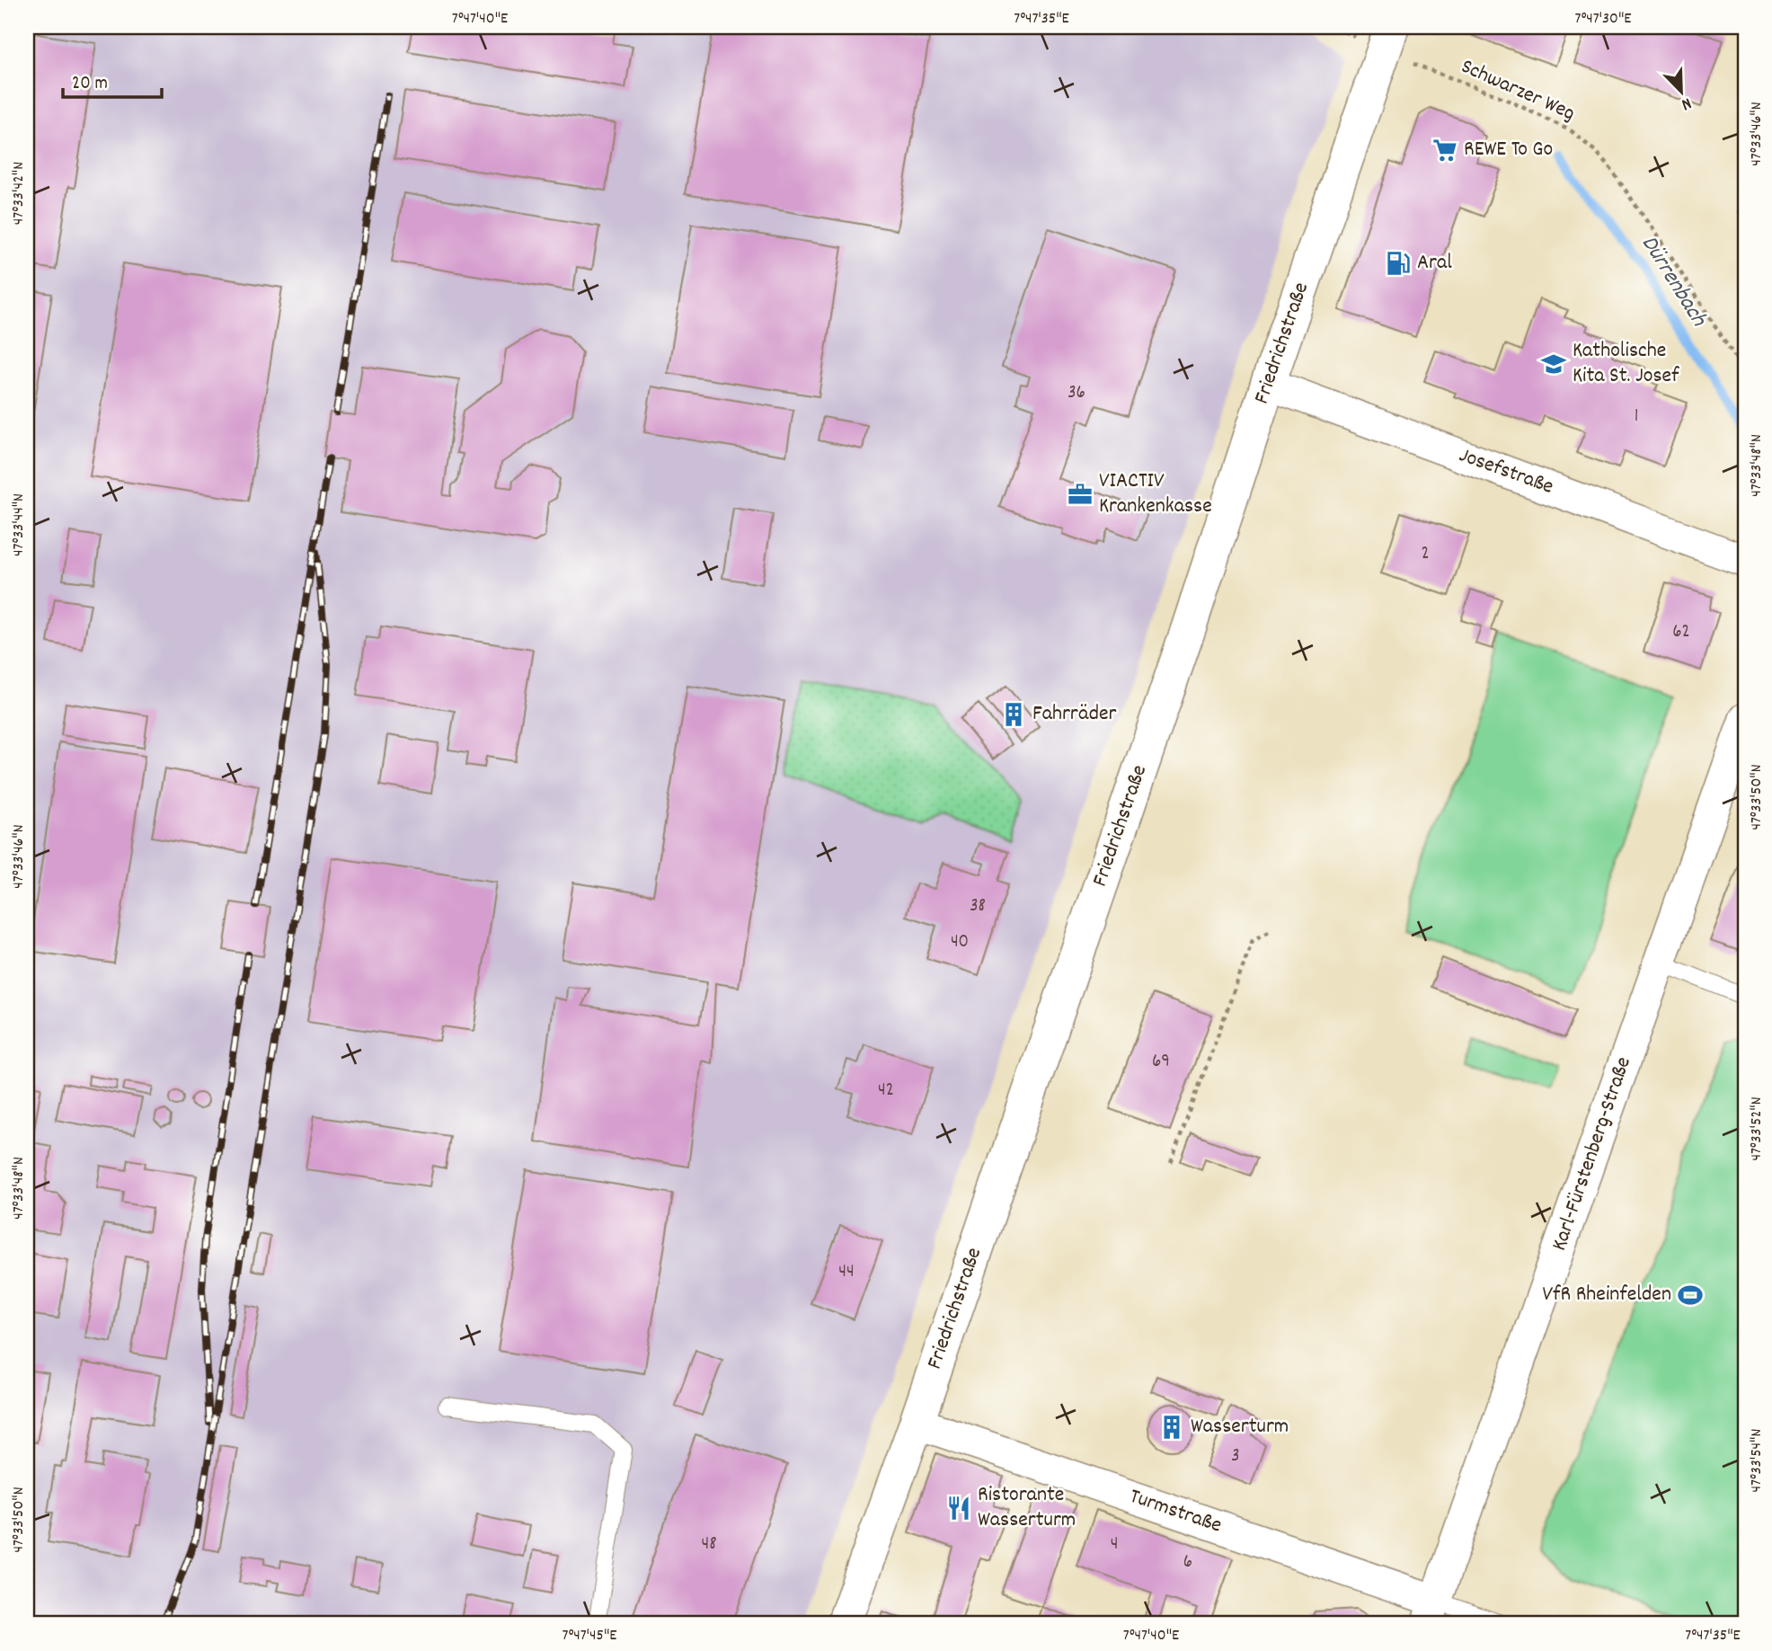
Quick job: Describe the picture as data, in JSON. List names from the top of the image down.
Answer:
{
  "streets": {
    "main road": ["Friedrichstraße"],
    "street": ["Josefstraße", "Karl-Fürstenberg-Straße", "Turmstraße"],
    "path": ["Schwarzer Weg"]
  },
  "crossings": [
    ["Schwarzer Weg", "Friedrichstraße"],
    ["Friedrichstraße", "Josefstraße"],
    ["Friedrichstraße", "Turmstraße"],
    ["Karl-Fürstenberg-Straße", "Turmstraße"]
  ],
  "water": ["Dürrenbach"],
  "places": {
    "supermarket": ["REWE To Go"],
    "fuel station": ["Aral"],
    "school or university": ["Katholische Kita St. Josef"],
    "office": ["VIACTIV Krankenkasse"],
    "building": ["Fahrräder", "Wasserturm"],
    "sports": ["VfR Rheinfelden"],
    "restaurant": ["Ristorante Wasserturm"]
  },
  "house_numbers": [
    "36",
    "1",
    "2",
    "62",
    "38",
    "40",
    "69",
    "42",
    "44",
    "3",
    "48",
    "4",
    "6"
  ],
  "scale_bar": "20 m",
  "north": "bottom right",
  "coordinates": [
    "7°47'40\"E",
    "7°47'35\"E",
    "7°47'30\"E",
    "47°33'46\"N",
    "47°33'42\"N",
    "47°33'48\"N",
    "47°33'44\"N",
    "47°33'50\"N",
    "47°33'52\"N",
    "47°33'54\"N",
    "7°47'45\"E"
  ]
}
